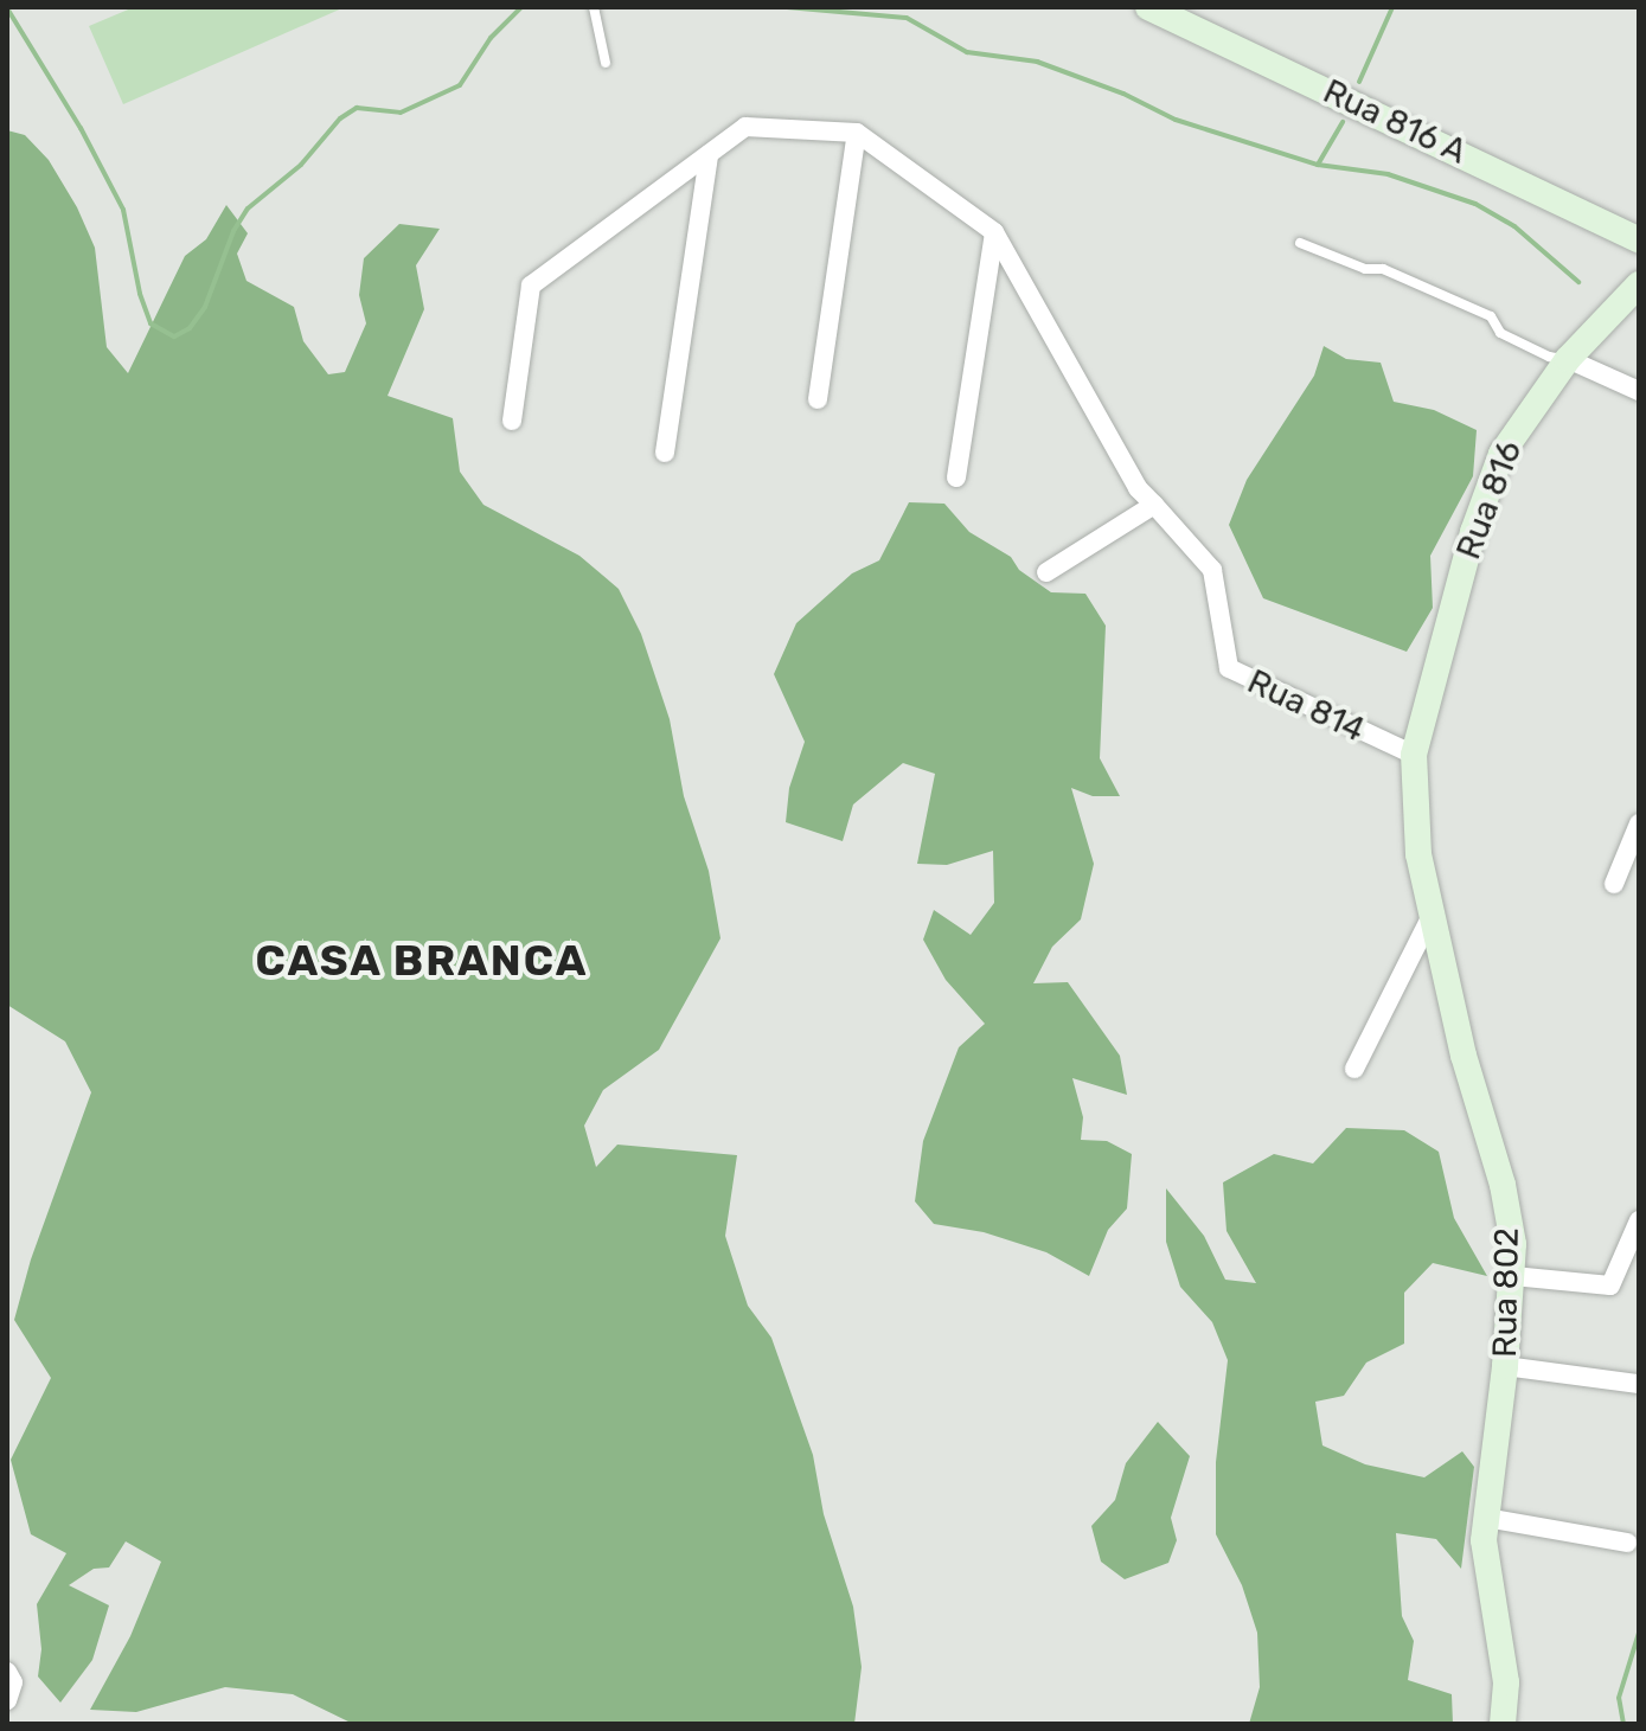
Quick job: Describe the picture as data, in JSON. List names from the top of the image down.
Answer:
{
  "streets": {
    "main road": ["Rua 816 A", "Rua 816", "Rua 802"],
    "street": ["Rua 814"]
  },
  "crossings": [
    ["Rua 816", "Rua 814"],
    ["Rua 816", "Rua 802"],
    ["Rua 814", "Rua 802"]
  ],
  "districts": ["CASA BRANCA"]
}
